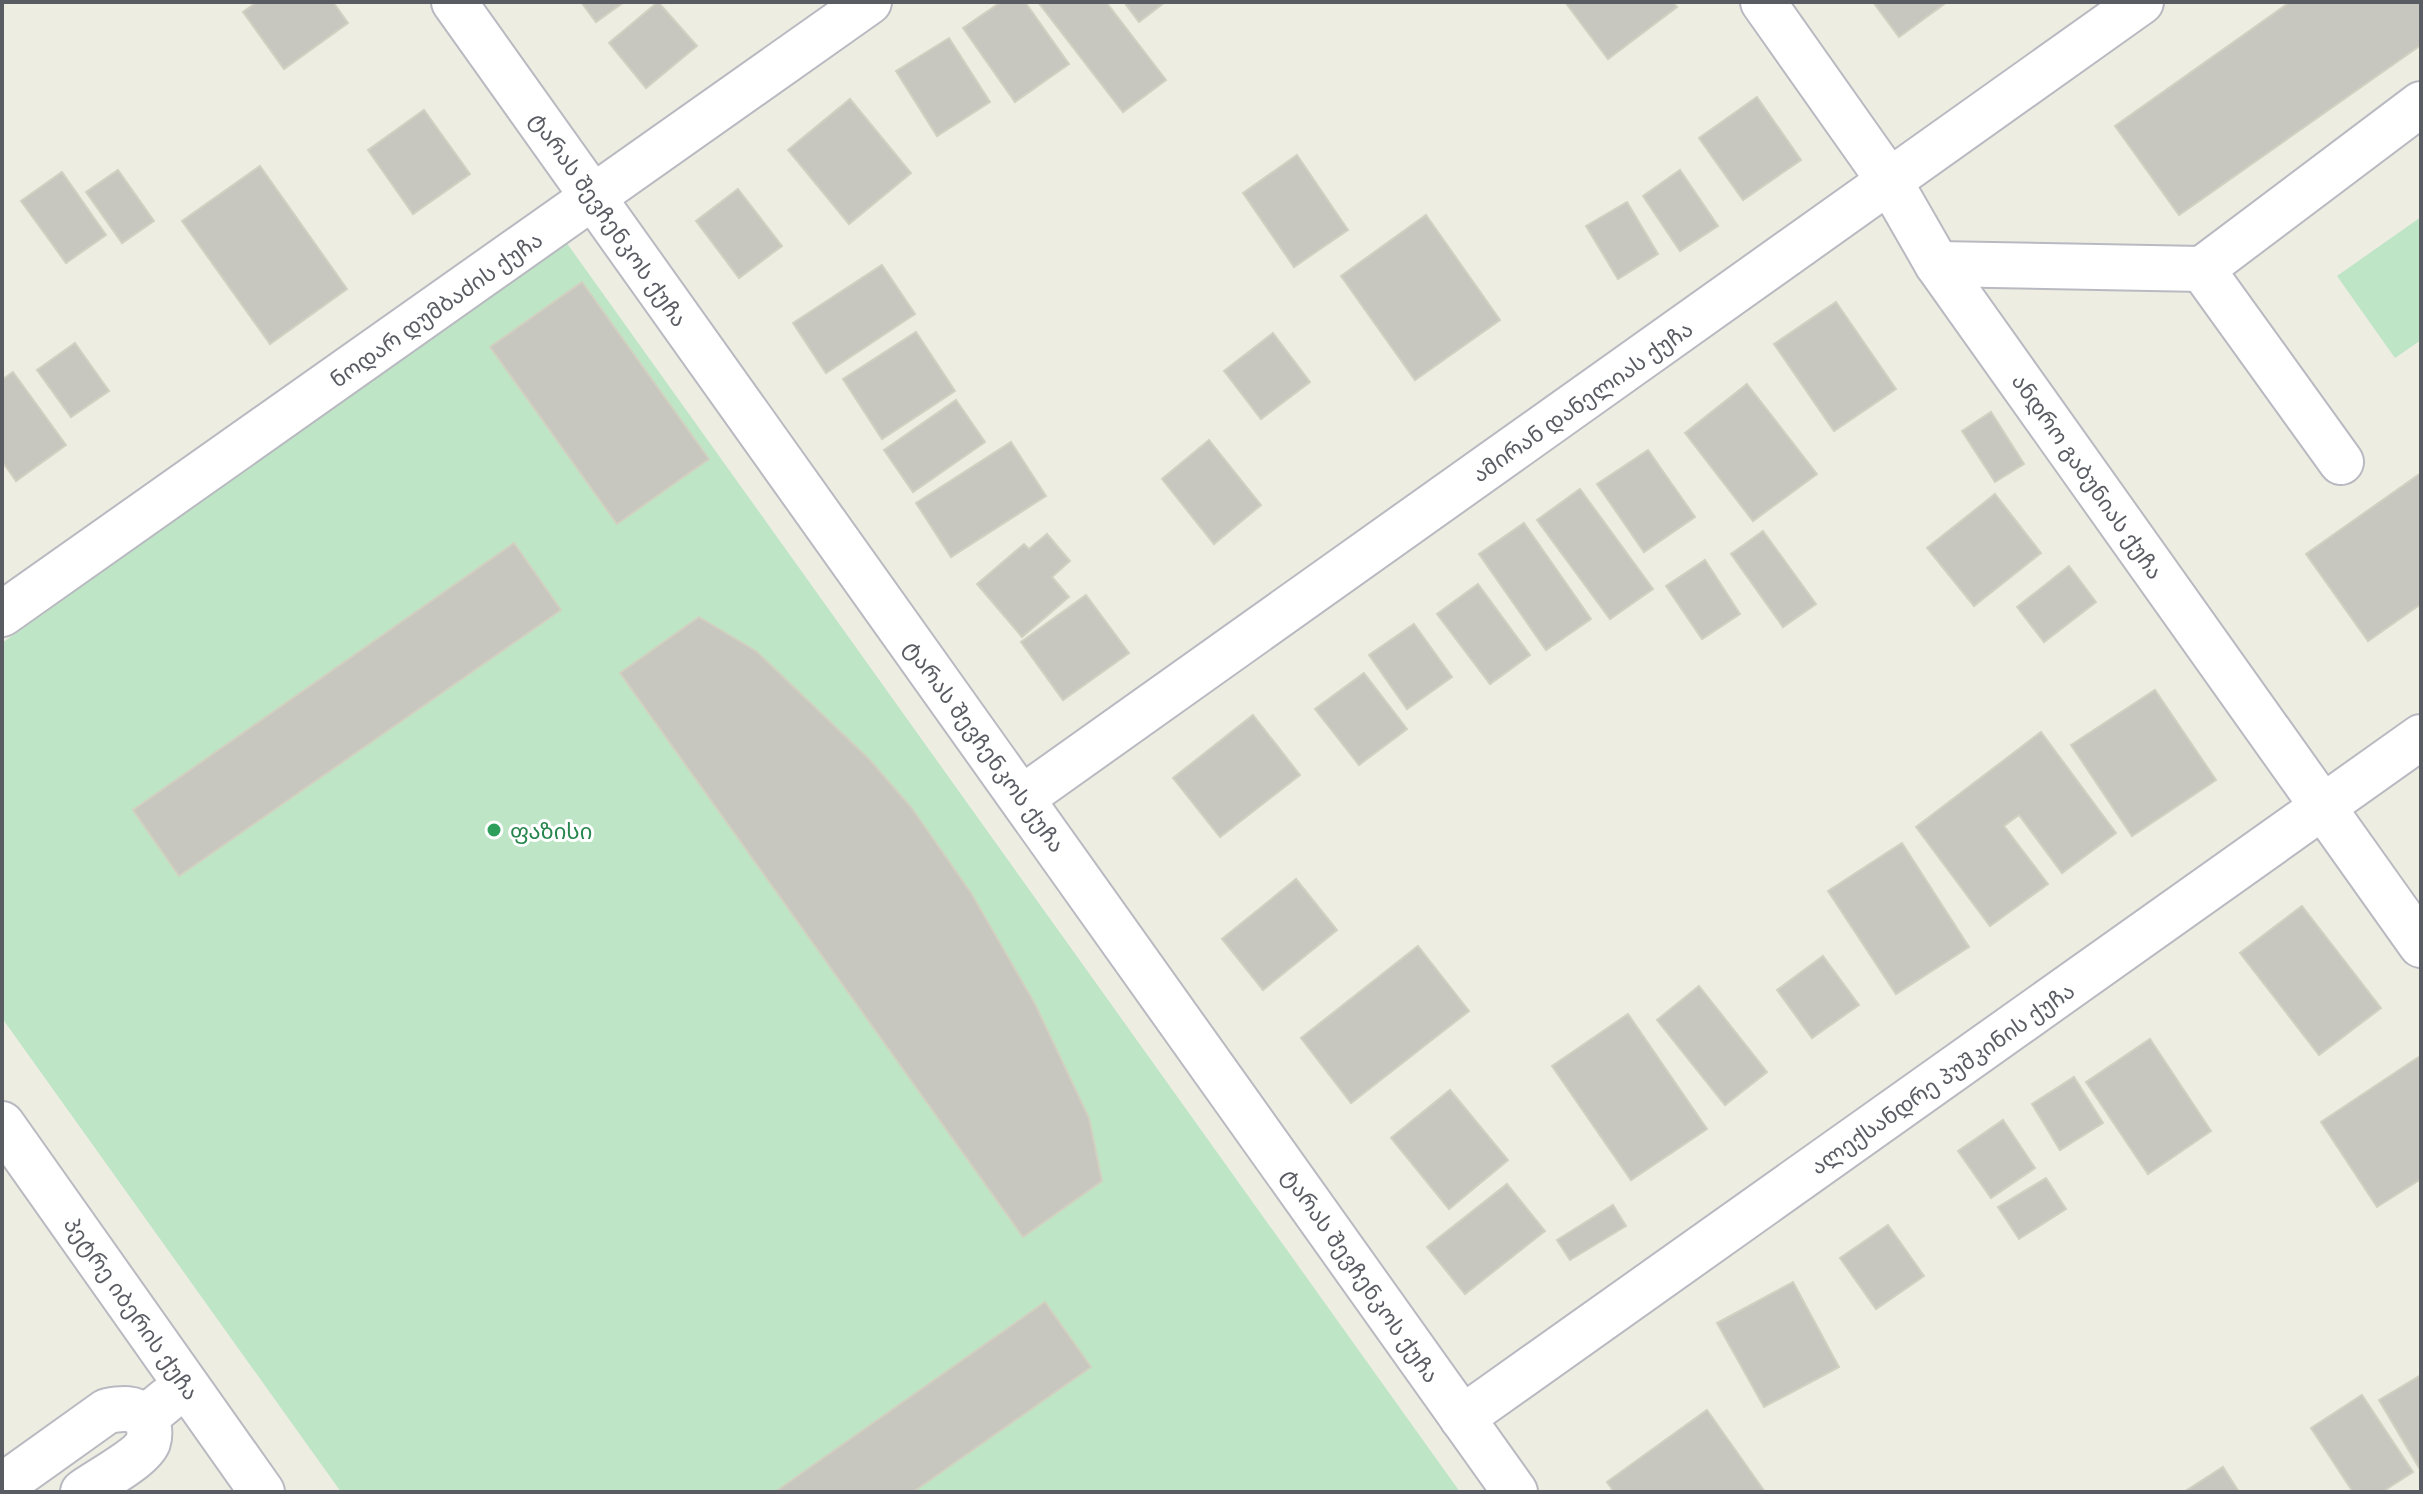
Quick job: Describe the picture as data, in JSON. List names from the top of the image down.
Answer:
{
  "streets": {
    "street": [
      "ტარას შევჩენკოს ქუჩა",
      "ნოდარ დუმბაძის ქუჩა",
      "ამირან დანელიას ქუჩა",
      "ანდრო გაბუნიას ქუჩა",
      "ალექსანდრე პუშკინის ქუჩა",
      "პეტრე იბერის ქუჩა"
    ]
  },
  "crossings": [
    ["ტარას შევჩენკოს ქუჩა", "ნოდარ დუმბაძის ქუჩა"],
    ["ტარას შევჩენკოს ქუჩა", "ამირან დანელიას ქუჩა"],
    ["ტარას შევჩენკოს ქუჩა", "ალექსანდრე პუშკინის ქუჩა"],
    ["ამირან დანელიას ქუჩა", "ანდრო გაბუნიას ქუჩა"],
    ["ანდრო გაბუნიას ქუჩა", "ალექსანდრე პუშკინის ქუჩა"]
  ],
  "places": ["ფაზისი"]
}
